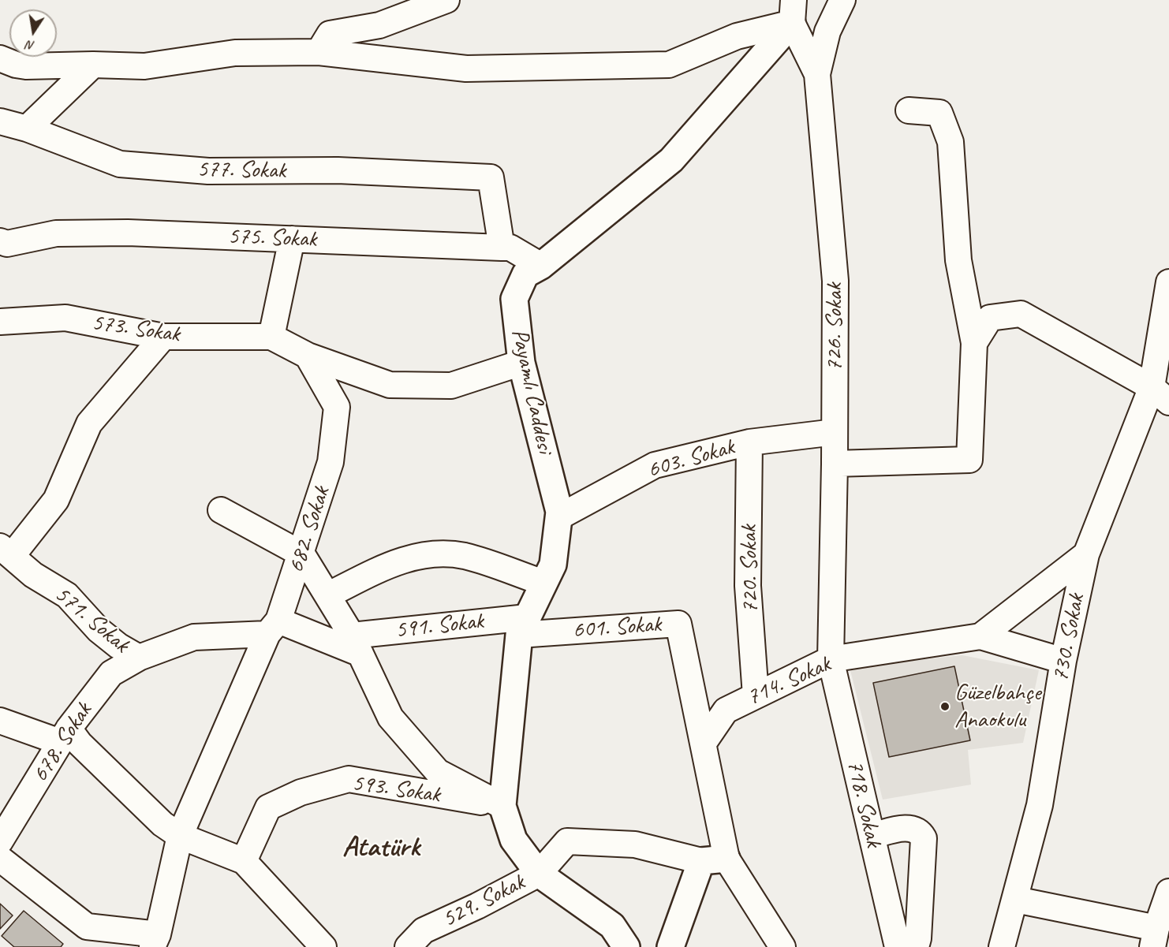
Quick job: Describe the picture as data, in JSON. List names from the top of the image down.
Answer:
{
  "streets": {
    "main road": ["Payamlı Caddesi"],
    "street": [
      "577. Sokak",
      "575. Sokak",
      "726. Sokak",
      "573. Sokak",
      "603. Sokak",
      "682. Sokak",
      "720. Sokak",
      "571. Sokak",
      "591. Sokak",
      "601. Sokak",
      "730. Sokak",
      "714. Sokak",
      "678. Sokak",
      "593. Sokak",
      "718. Sokak",
      "529. Sokak"
    ]
  },
  "crossings": [
    ["577. Sokak", "575. Sokak"],
    ["575. Sokak", "Payamlı Caddesi"],
    ["726. Sokak", "603. Sokak"],
    ["726. Sokak", "714. Sokak"],
    ["726. Sokak", "718. Sokak"],
    ["Payamlı Caddesi", "603. Sokak"],
    ["Payamlı Caddesi", "591. Sokak"],
    ["Payamlı Caddesi", "601. Sokak"],
    ["Payamlı Caddesi", "593. Sokak"],
    ["603. Sokak", "720. Sokak"],
    ["682. Sokak", "678. Sokak"],
    ["720. Sokak", "714. Sokak"],
    ["571. Sokak", "678. Sokak"],
    ["591. Sokak", "601. Sokak"],
    ["601. Sokak", "714. Sokak"],
    ["730. Sokak", "714. Sokak"],
    ["714. Sokak", "718. Sokak"]
  ],
  "districts": ["Atatürk"],
  "places": ["Güzelbahçe Anaokulu"],
  "north": "bottom"
}
